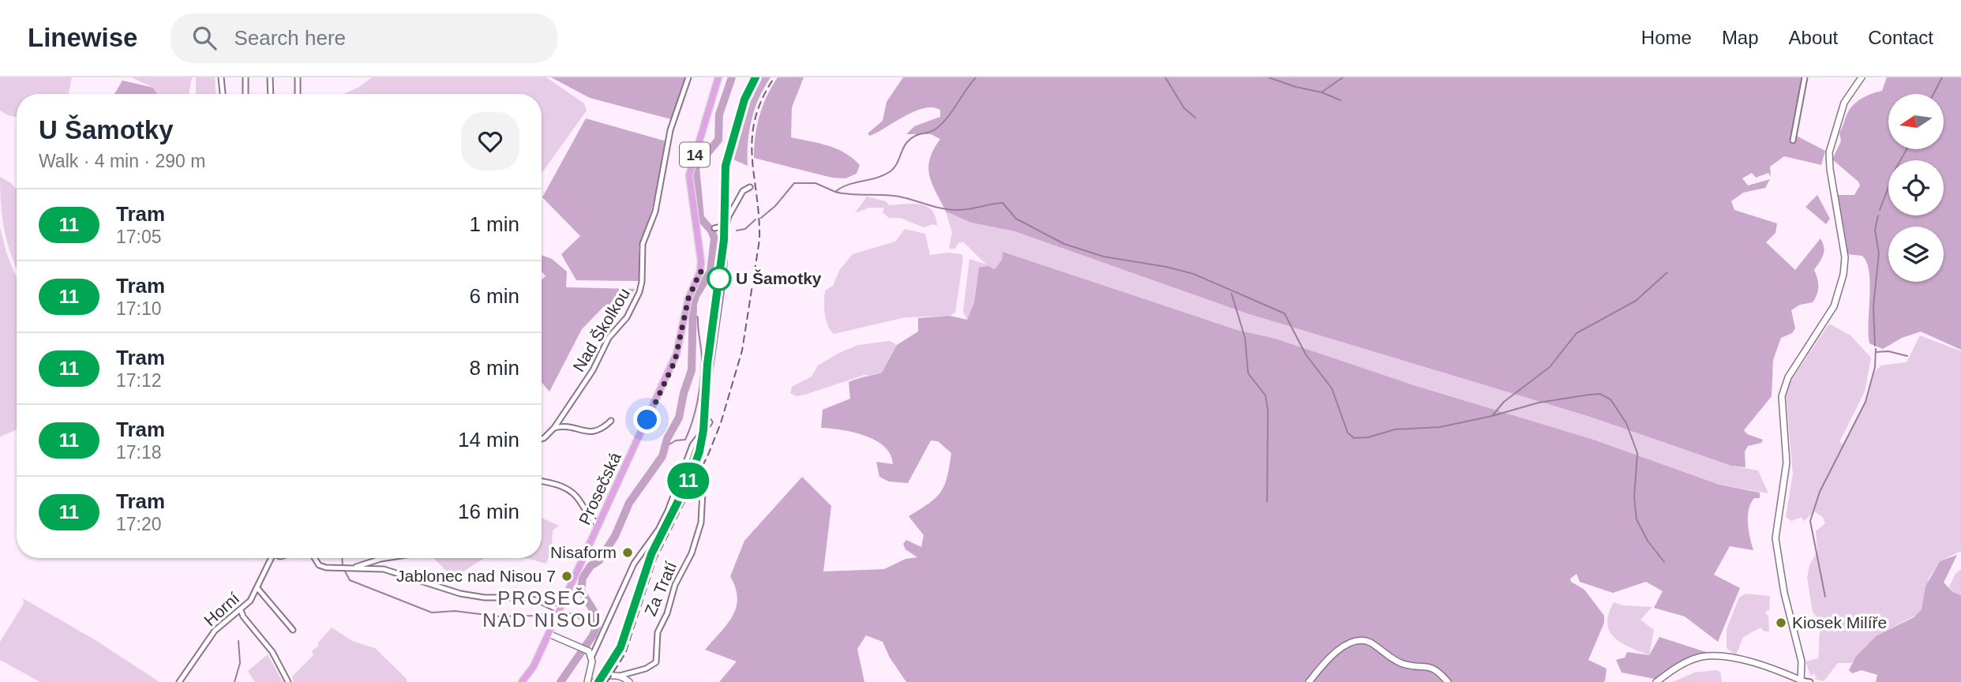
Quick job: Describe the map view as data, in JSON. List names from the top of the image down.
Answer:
{
  "streets": {
    "main road": ["14", "Prosečská"],
    "street": ["Nad Školkou", "Za Tratí", "Horní"]
  },
  "districts": ["PROSEČ NAD NISOU"],
  "places": [
    "U Šamotky",
    "Nisaform",
    "Jablonec nad Nisou 7",
    "Kiosek Milíře"
  ],
  "lines": ["tram line 11"],
  "north": "left",
  "page": {
    "header": "Linewise",
    "search": "Search here",
    "nav": [
      "Home",
      "Map",
      "About",
      "Contact"
    ],
    "on_map": "11",
    "heading": ["U Šamotky", "Walk · 4 min · 290 m"],
    "list": [
      {
        "mark": "11",
        "name": "Tram",
        "note": "17:05",
        "value": "1 min"
      },
      {
        "mark": "11",
        "name": "Tram",
        "note": "17:10",
        "value": "6 min"
      },
      {
        "mark": "11",
        "name": "Tram",
        "note": "17:12",
        "value": "8 min"
      },
      {
        "mark": "11",
        "name": "Tram",
        "note": "17:18",
        "value": "14 min"
      },
      {
        "mark": "11",
        "name": "Tram",
        "note": "17:20",
        "value": "16 min"
      }
    ]
  }
}
